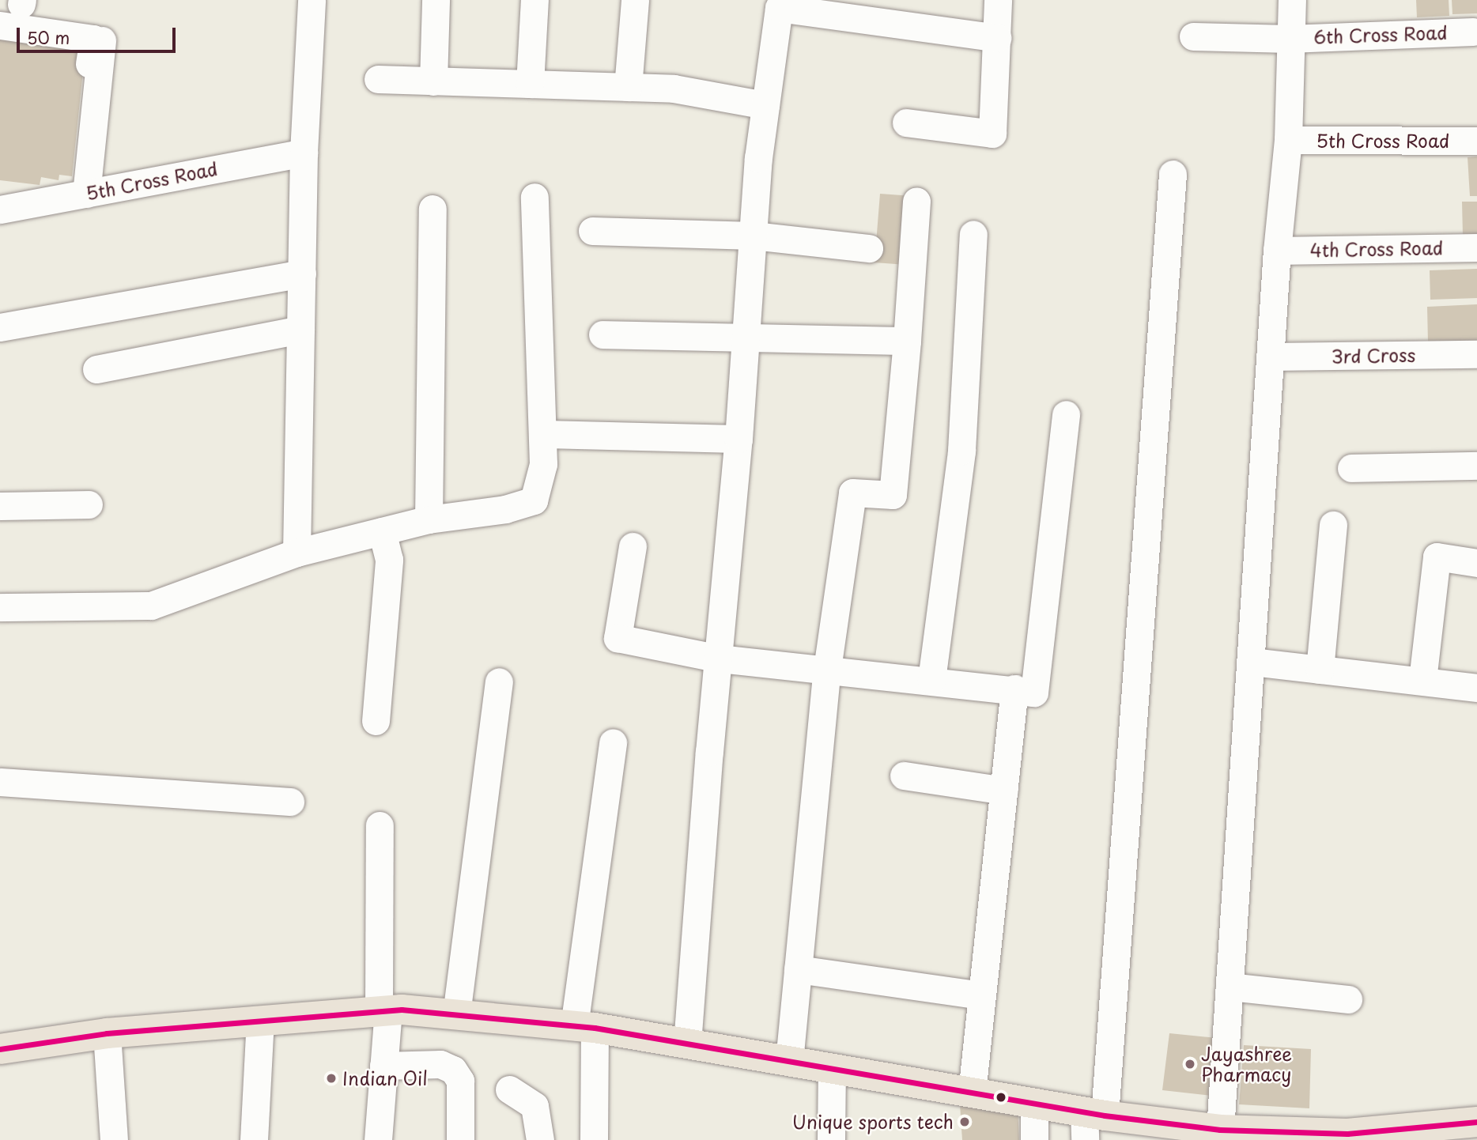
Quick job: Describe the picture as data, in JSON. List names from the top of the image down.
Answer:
{
  "streets": {
    "street": [
      "6th Cross Road",
      "5th Cross Road",
      "4th Cross Road",
      "3rd Cross"
    ]
  },
  "places": ["Jayashree Pharmacy", "Indian Oil", "Unique sports tech"],
  "scale_bar": "50 m"
}
